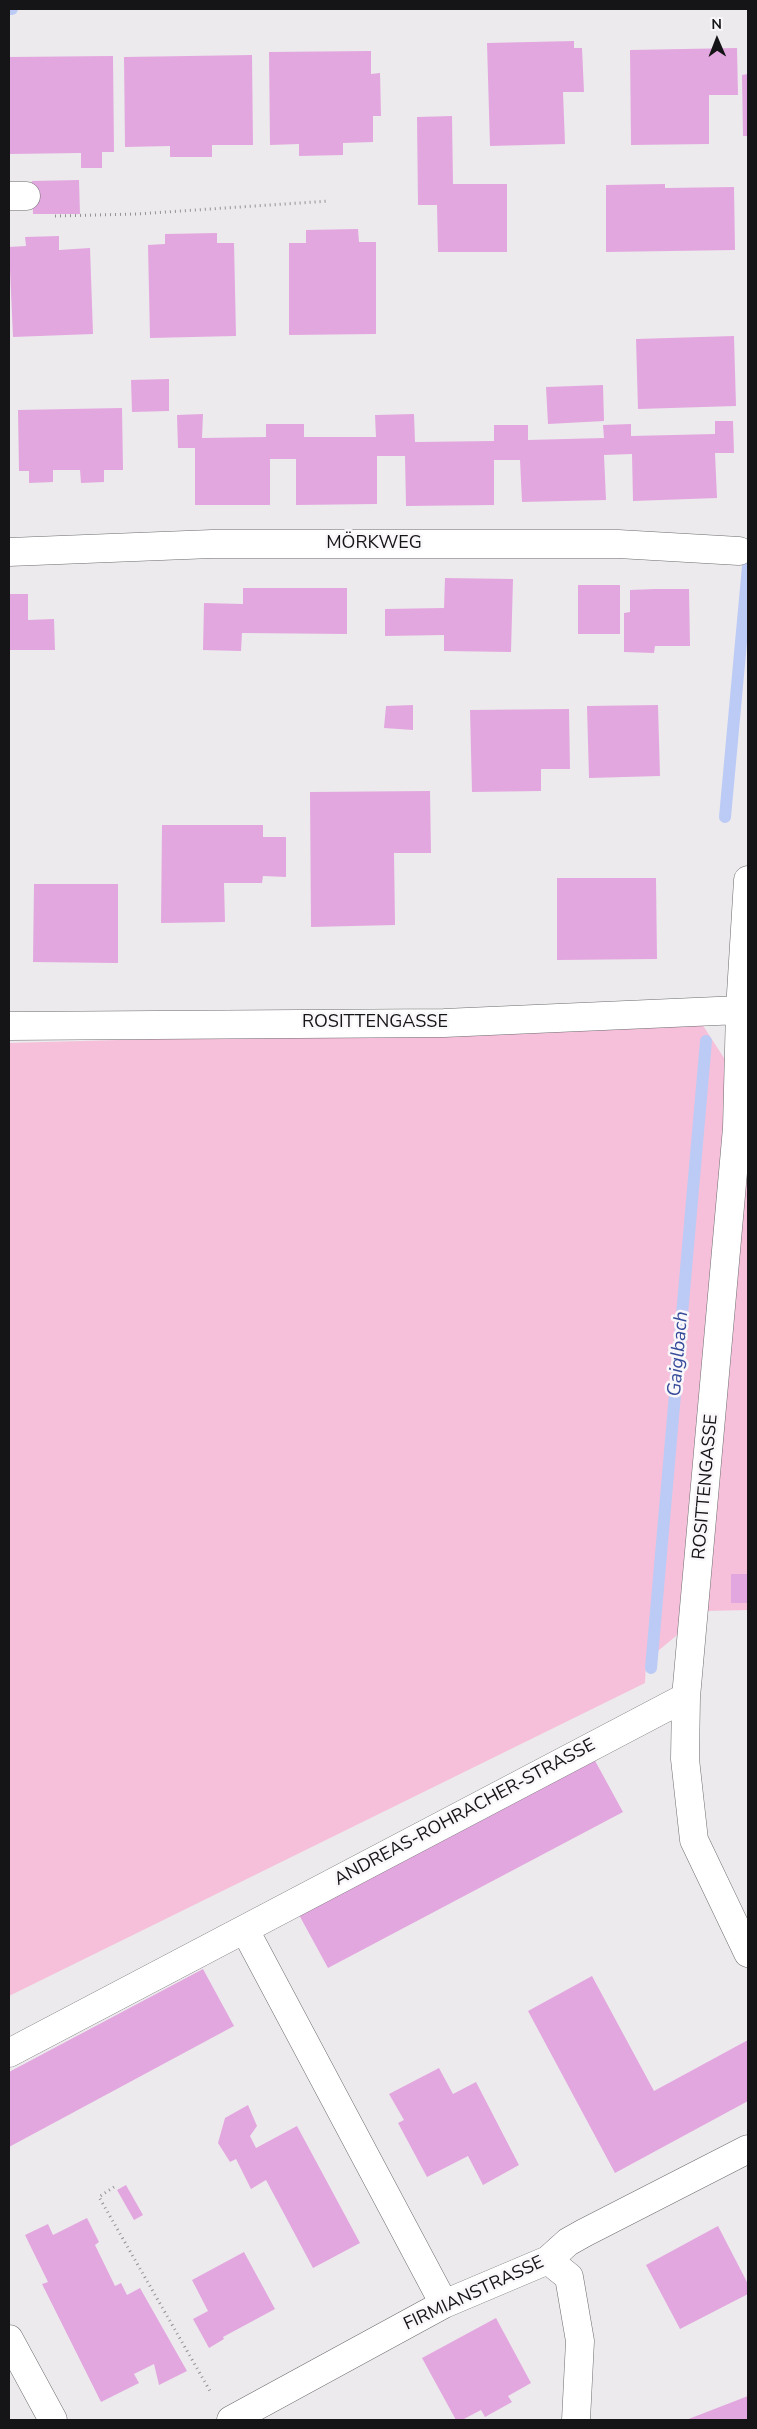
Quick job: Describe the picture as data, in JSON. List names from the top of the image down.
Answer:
{
  "streets": {
    "street": [
      "MÖRKWEG",
      "ROSITTENGASSE",
      "ANDREAS-ROHRACHER-STRASSE",
      "FIRMIANSTRASSE"
    ]
  },
  "crossings": [
    ["ROSITTENGASSE", "ANDREAS-ROHRACHER-STRASSE"]
  ],
  "water": ["Gaiglbach"],
  "north": "top"
}
